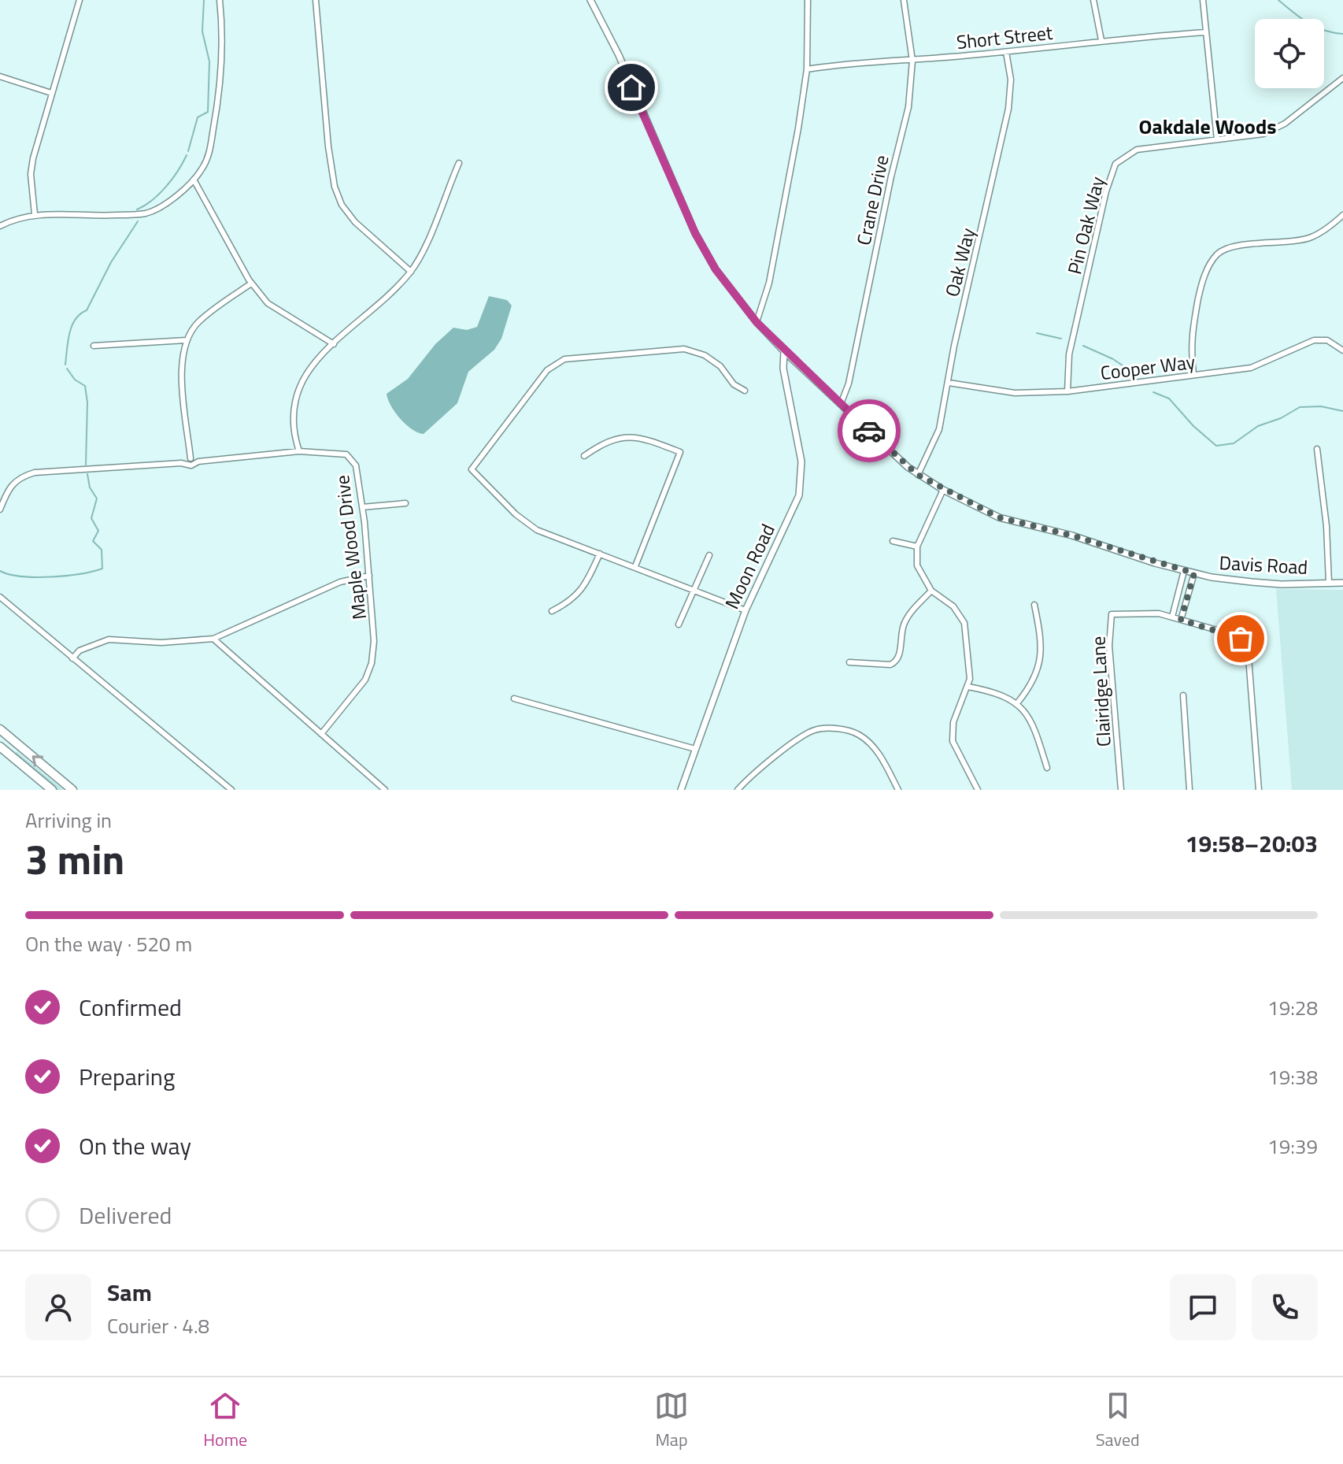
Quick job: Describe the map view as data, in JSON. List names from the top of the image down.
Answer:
{
  "streets": {
    "street": [
      "Short Street",
      "Crane Drive",
      "Pin Oak Way",
      "Oak Way",
      "Cooper Way",
      "Maple Wood Drive",
      "Davis Road",
      "Moon Road",
      "Clairidge Lane"
    ]
  },
  "crossings": [
    ["Short Street", "Crane Drive"],
    ["Short Street", "Oak Way"],
    ["Crane Drive", "Davis Road"],
    ["Pin Oak Way", "Cooper Way"],
    ["Oak Way", "Cooper Way"],
    ["Oak Way", "Davis Road"],
    ["Davis Road", "Moon Road"]
  ],
  "districts": ["Oakdale Woods"],
  "page": {
    "heading": ["3 min", "Arriving in", "19:58–20:03"],
    "panel": ["Sam", "Courier · 4.8"],
    "bar": "On the way · 520 m",
    "list": [
      ["Confirmed", "19:28"],
      ["Preparing", "19:38"],
      ["On the way", "19:39"],
      "Delivered"
    ],
    "tabs": ["Home", "Map", "Saved"]
  }
}
